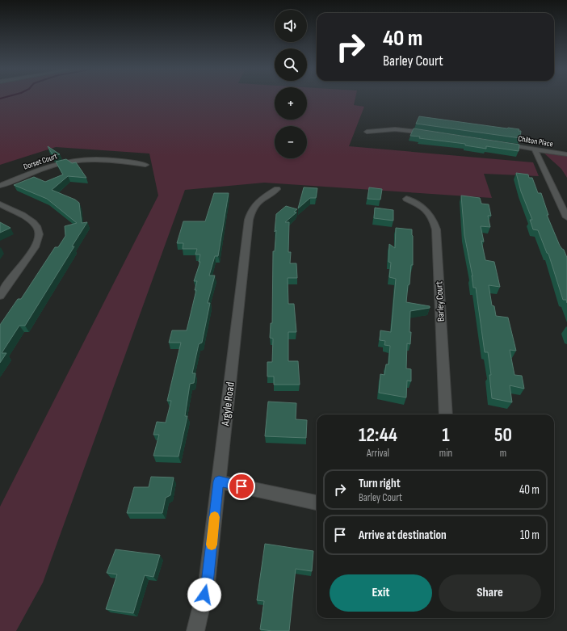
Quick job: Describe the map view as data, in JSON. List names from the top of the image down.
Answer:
{
  "streets": {
    "street": [
      "Chilton Place",
      "Dorset Court",
      "Barley Court",
      "Argyle Road"
    ]
  },
  "page": {
    "map_buttons": ["+", "−"],
    "turn": ["40 m", "Barley Court"],
    "eta": [
      "12:44",
      "Arrival",
      "1",
      "min",
      "50",
      "m"
    ],
    "list": [
      {
        "name": "Turn right",
        "note": "Barley Court",
        "value": "40 m"
      },
      {
        "name": "Arrive at destination",
        "value": "10 m"
      }
    ],
    "buttons": ["Exit", "Share"]
  }
}
